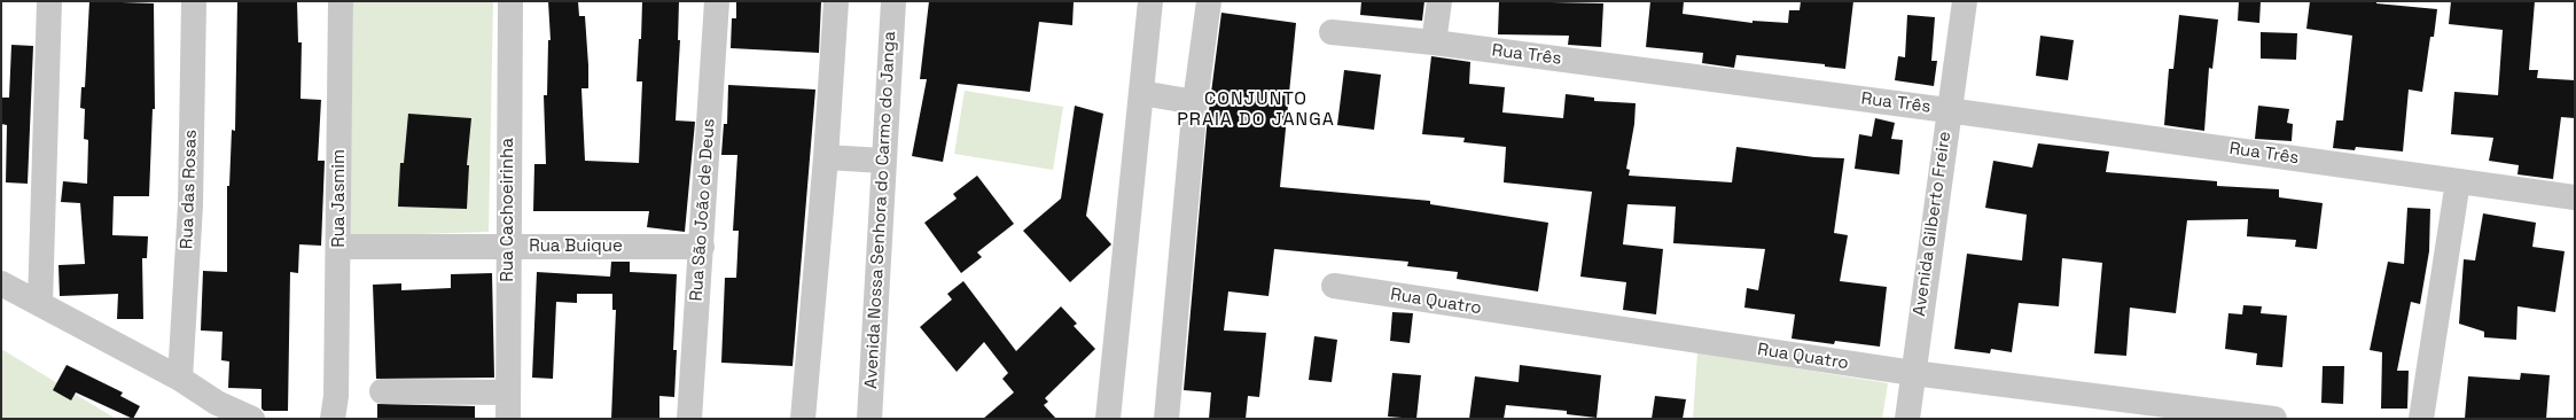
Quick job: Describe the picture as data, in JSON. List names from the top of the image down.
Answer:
{
  "streets": {
    "street": [
      "Rua Três",
      "Rua das Rosas",
      "Rua Jasmim",
      "Rua Cachoeirinha",
      "Rua São João de Deus",
      "Avenida Nossa Senhora do Carmo do Janga",
      "Avenida Gilberto Freire",
      "Rua Buique",
      "Rua Quatro"
    ]
  },
  "crossings": [
    ["Rua Três", "Avenida Gilberto Freire"],
    ["Rua Jasmim", "Rua Buique"],
    ["Rua Cachoeirinha", "Rua Buique"],
    ["Rua São João de Deus", "Rua Buique"],
    ["Avenida Gilberto Freire", "Rua Quatro"]
  ],
  "districts": ["CONJUNTO PRAIA DO JANGA"]
}
